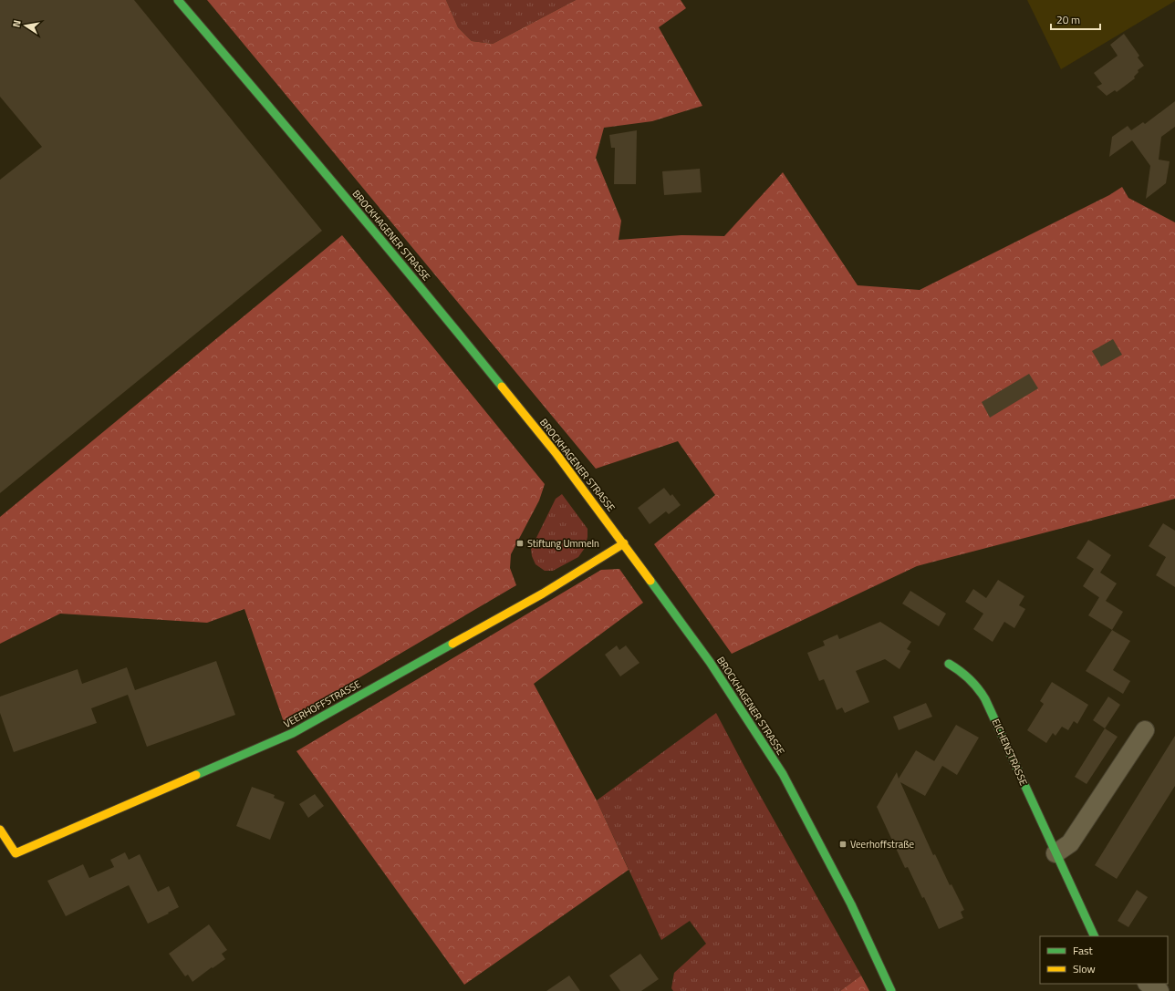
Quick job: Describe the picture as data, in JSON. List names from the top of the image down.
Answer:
{
  "streets": {
    "main road": ["BROCKHAGENER STRASSE", "VEERHOFFSTRASSE", "EICHENSTRASSE"]
  },
  "crossings": [
    ["BROCKHAGENER STRASSE", "VEERHOFFSTRASSE"]
  ],
  "places": {
    "transit": ["Stiftung Ummeln", "Veerhoffstraße"]
  },
  "legend": ["Fast", "Slow"],
  "scale_bar": "20 m",
  "north": "left"
}
